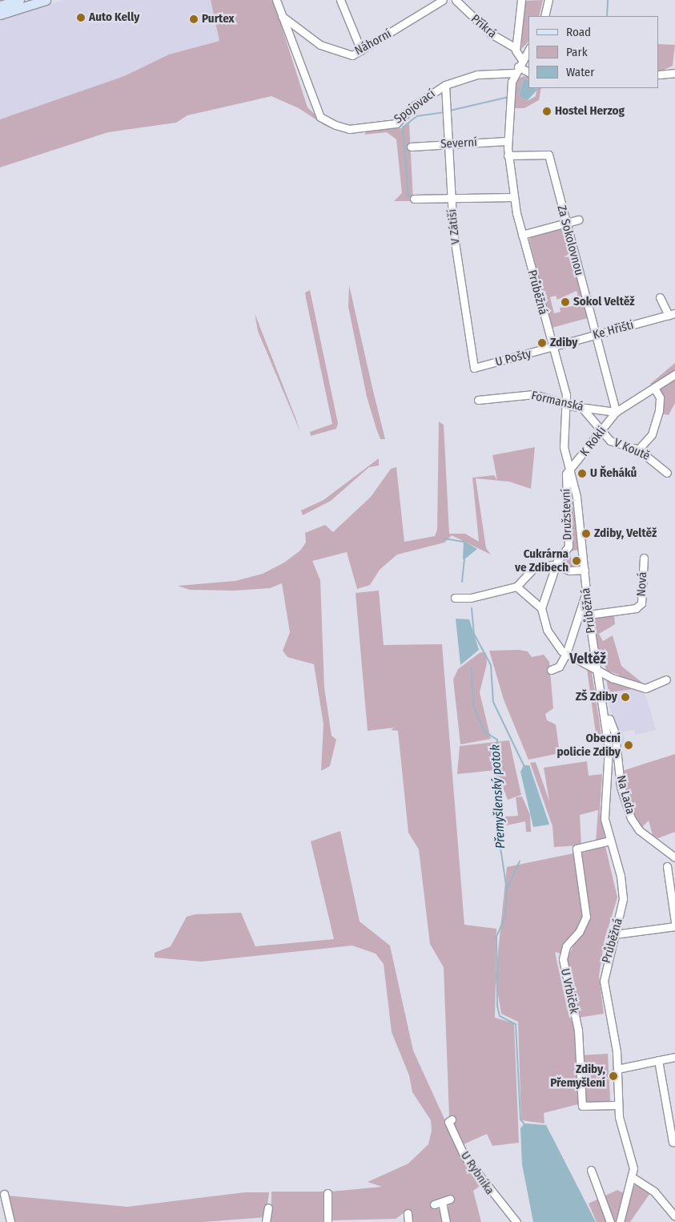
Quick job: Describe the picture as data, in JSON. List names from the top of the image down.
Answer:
{
  "streets": {
    "street": [
      "Příkrá",
      "Náhorní",
      "Spojovací",
      "Severní",
      "V Zátiší",
      "Za Sokolovnou",
      "Průběžná",
      "Ke Hřišti",
      "U Pošty",
      "Formanská",
      "K Rokli",
      "V Koutě",
      "Družstevní",
      "Nová",
      "Na Lada",
      "U Vrbiček",
      "U Rybníka"
    ]
  },
  "crossings": [
    ["Náhorní", "Spojovací"],
    ["Spojovací", "V Zátiší"],
    ["Spojovací", "Průběžná"],
    ["Severní", "V Zátiší"],
    ["Severní", "Průběžná"],
    ["V Zátiší", "U Pošty"],
    ["Za Sokolovnou", "Průběžná"],
    ["Za Sokolovnou", "Ke Hřišti"],
    ["Za Sokolovnou", "Formanská"],
    ["Za Sokolovnou", "K Rokli"],
    ["Průběžná", "Ke Hřišti"],
    ["Průběžná", "U Pošty"],
    ["Průběžná", "Formanská"],
    ["Průběžná", "K Rokli"],
    ["Průběžná", "Družstevní"],
    ["Průběžná", "Nová"],
    ["Průběžná", "Na Lada"],
    ["Průběžná", "U Vrbiček"],
    ["Ke Hřišti", "U Pošty"],
    ["Formanská", "K Rokli"],
    ["Formanská", "V Koutě"],
    ["K Rokli", "V Koutě"],
    ["K Rokli", "Družstevní"]
  ],
  "districts": ["Veltěž"],
  "water": ["Přemyšlenský potok"],
  "places": [
    "Auto Kelly",
    "Purtex",
    "Hostel Herzog",
    "Sokol Veltěž",
    "Zdiby",
    "U Řeháků",
    "Zdiby, Veltěž",
    "Cukrárna ve Zdibech",
    "ZŠ Zdiby",
    "Obecní policie Zdiby",
    "Zdiby, Přemyšlení"
  ],
  "legend": ["Road", "Park", "Water"]
}
